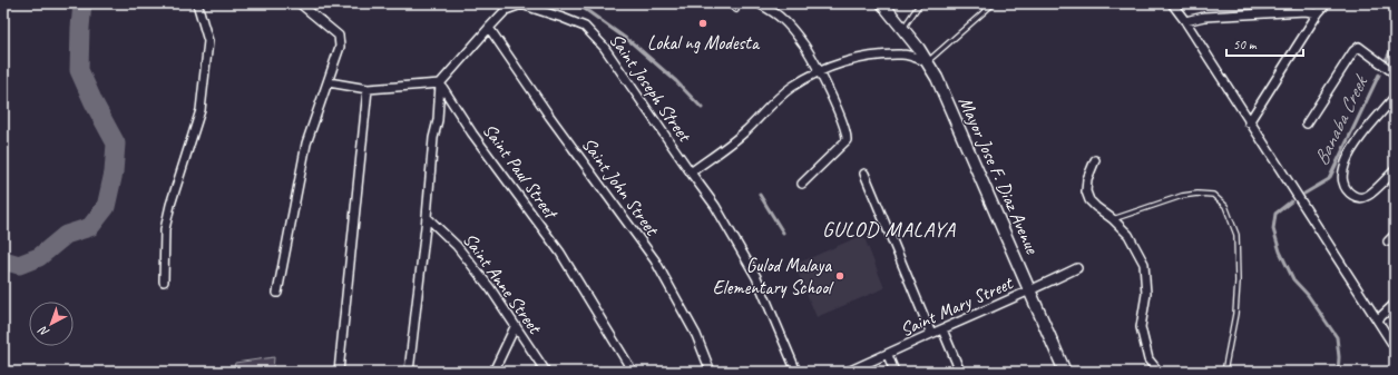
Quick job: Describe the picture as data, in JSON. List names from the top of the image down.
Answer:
{
  "streets": {
    "main road": ["Mayor Jose F. Diaz Avenue"],
    "street": [
      "Saint Joseph Street",
      "Saint Paul Street",
      "Saint John Street",
      "Saint Anne Street",
      "Saint Mary Street"
    ]
  },
  "crossings": [
    ["Saint Joseph Street", "Saint Paul Street"],
    ["Saint Joseph Street", "Saint John Street"],
    ["Mayor Jose F. Diaz Avenue", "Saint Mary Street"]
  ],
  "districts": ["GULOD MALAYA"],
  "water": ["Banaba Creek"],
  "places": ["Lokal ng Modesta", "Gulod Malaya Elementary School"],
  "scale_bar": "50 m",
  "north": "bottom left"
}
